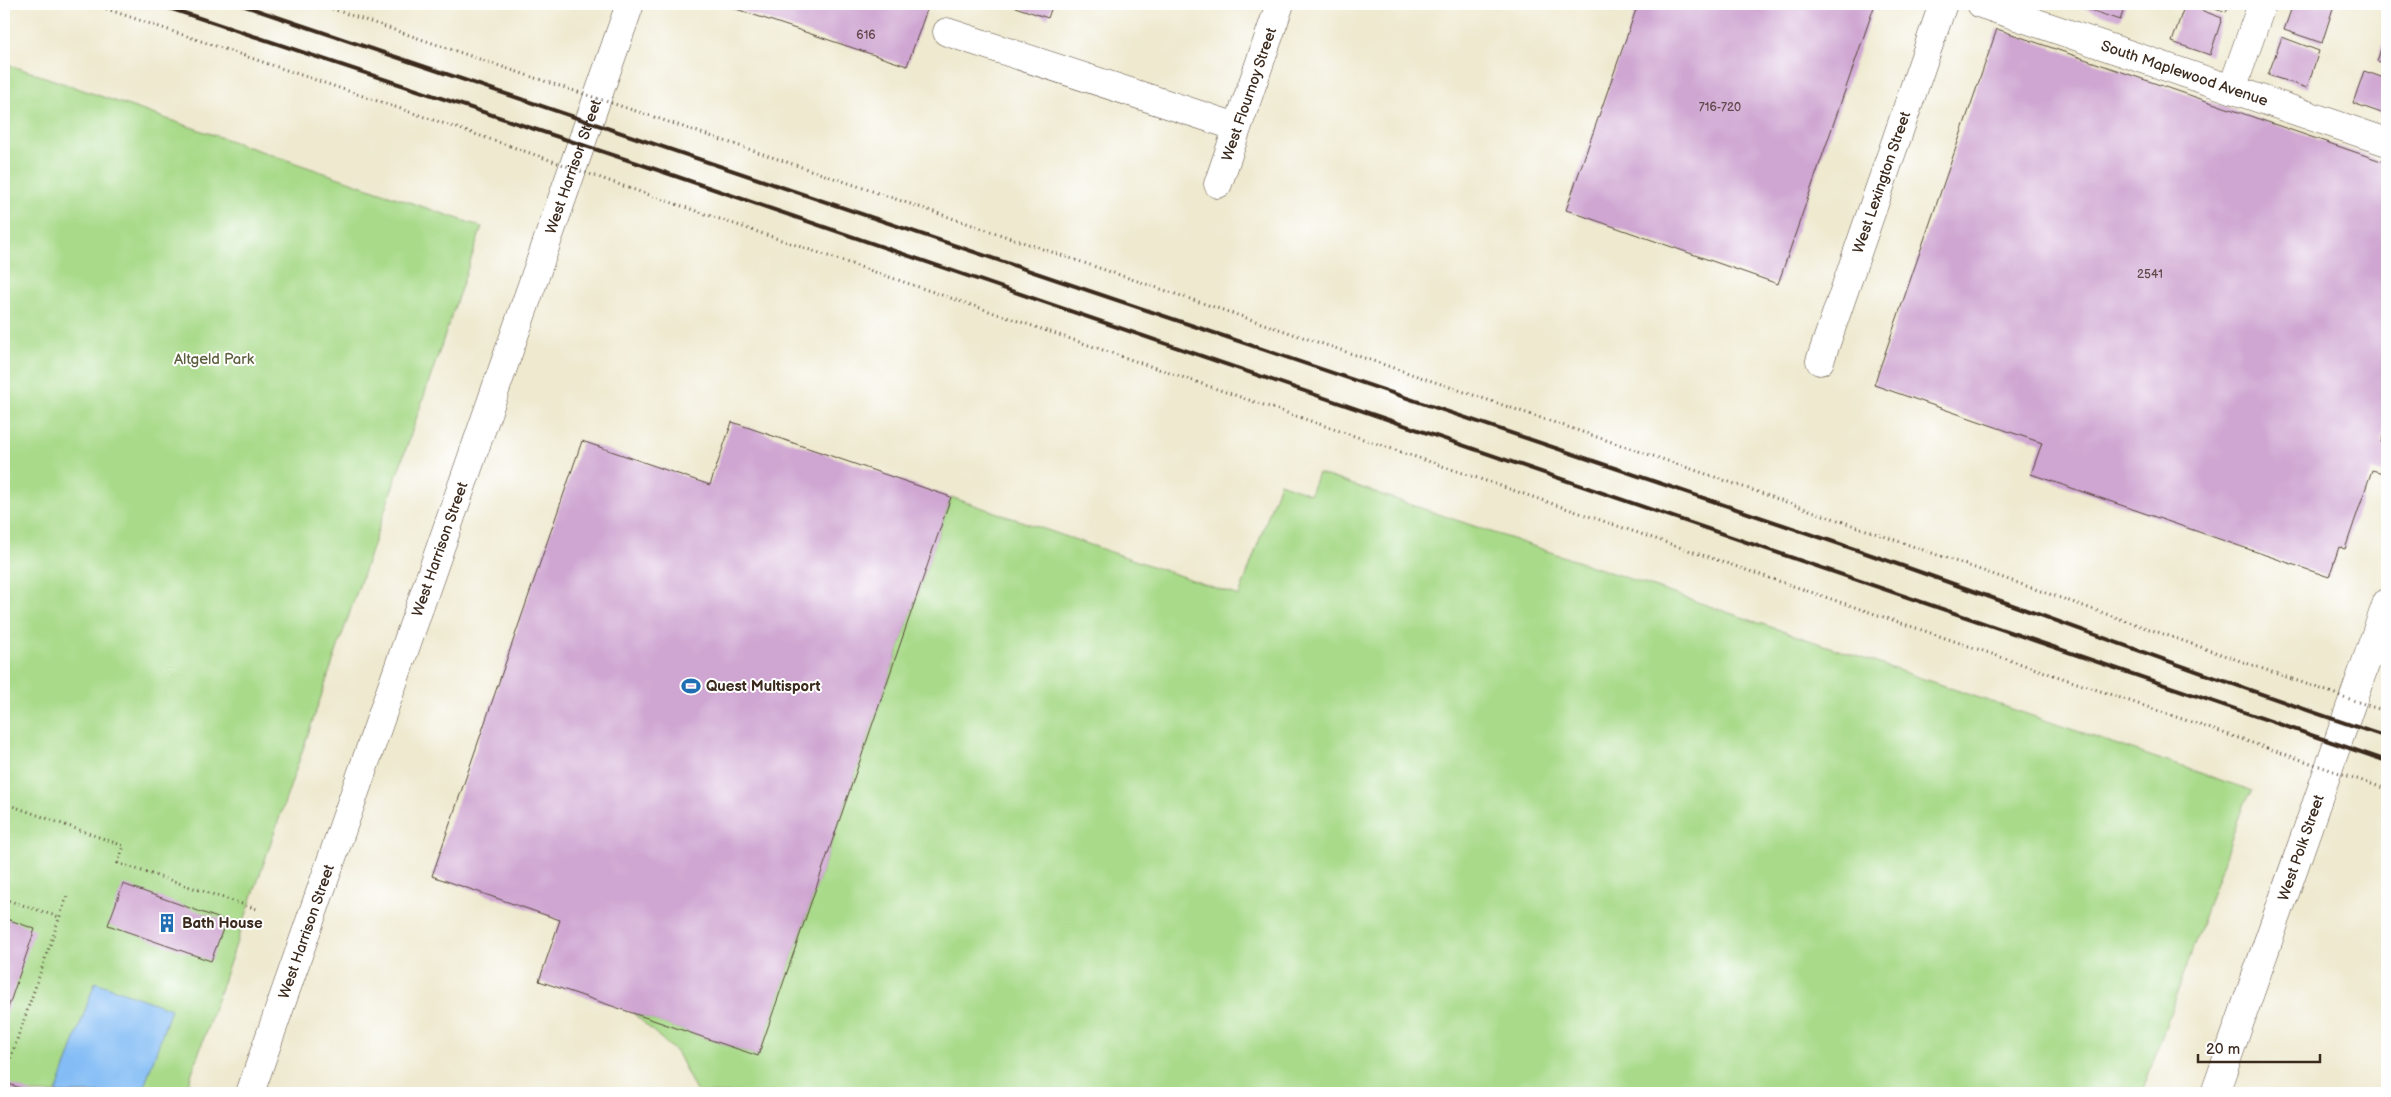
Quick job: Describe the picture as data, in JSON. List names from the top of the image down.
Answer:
{
  "streets": {
    "street": [
      "South Maplewood Avenue",
      "West Flournoy Street",
      "West Harrison Street",
      "West Lexington Street",
      "West Polk Street"
    ]
  },
  "parks": ["Altgeld Park"],
  "places": {
    "sports": ["Quest Multisport"],
    "building": ["Bath House"]
  },
  "house_numbers": ["616", "716-720", "2541"],
  "scale_bar": "20 m"
}
